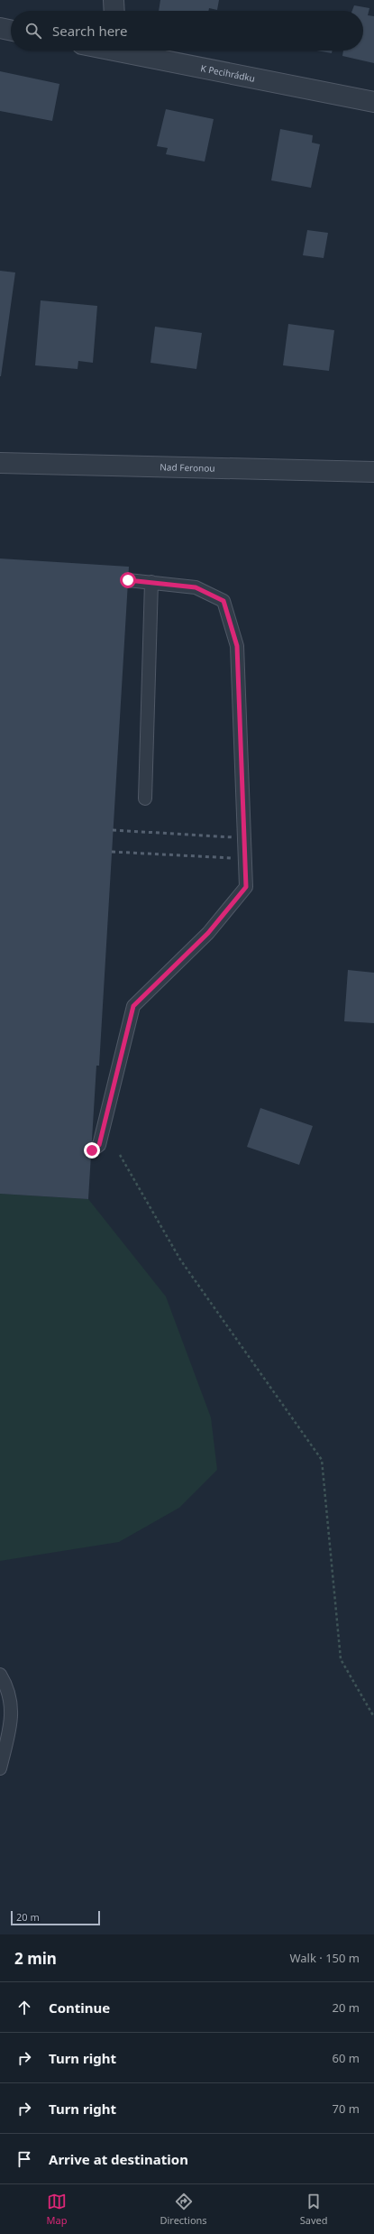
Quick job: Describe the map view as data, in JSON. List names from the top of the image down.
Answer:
{
  "streets": {
    "street": ["K Pecihrádku", "Nad Feronou"]
  },
  "scale_bar": "20 m",
  "page": {
    "search": "Search here",
    "scale": "20 m",
    "heading": ["2 min", "Walk · 150 m"],
    "list": [
      ["Continue", "20 m"],
      ["Turn right", "60 m"],
      ["Turn right", "70 m"],
      "Arrive at destination"
    ],
    "nav": ["Map", "Directions", "Saved"]
  }
}
